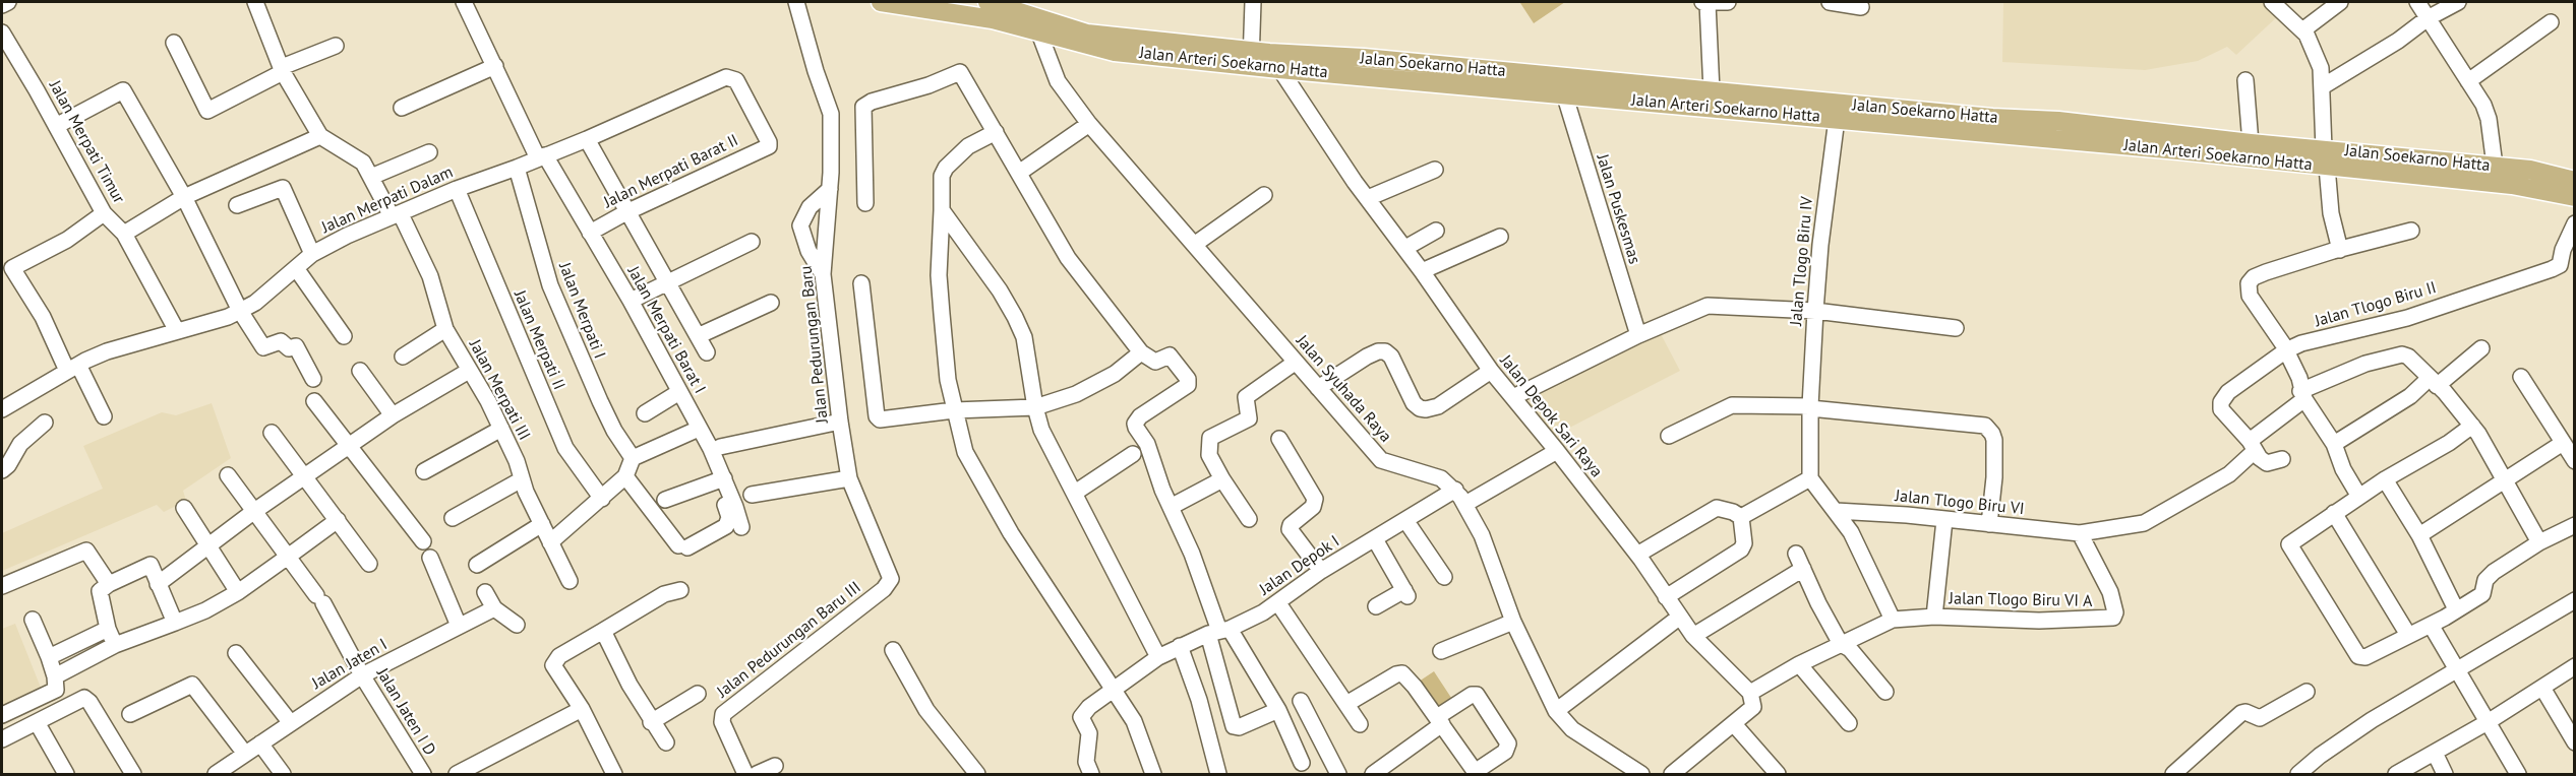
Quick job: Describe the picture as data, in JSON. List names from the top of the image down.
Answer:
{
  "streets": {
    "main road": ["Jalan Arteri Soekarno Hatta", "Jalan Soekarno Hatta"],
    "street": [
      "Jalan Merpati Timur",
      "Jalan Merpati Barat II",
      "Jalan Merpati Dalam",
      "Jalan Puskesmas",
      "Jalan Tlogo Biru IV",
      "Jalan Tlogo Biru II",
      "Jalan Merpati I",
      "Jalan Merpati Barat I",
      "Jalan Merpati II",
      "Jalan Pedurungan Baru",
      "Jalan Syuhada Raya",
      "Jalan Merpati III",
      "Jalan Depok Sari Raya",
      "Jalan Tlogo Biru VI",
      "Jalan Depok I",
      "Jalan Tlogo Biru VI A",
      "Jalan Pedurungan Baru III",
      "Jalan Jaten I",
      "Jalan Jaten I D"
    ]
  },
  "crossings": [
    ["Jalan Arteri Soekarno Hatta", "Jalan Soekarno Hatta"],
    ["Jalan Arteri Soekarno Hatta", "Jalan Puskesmas"],
    ["Jalan Arteri Soekarno Hatta", "Jalan Tlogo Biru IV"],
    ["Jalan Arteri Soekarno Hatta", "Jalan Syuhada Raya"],
    ["Jalan Arteri Soekarno Hatta", "Jalan Depok Sari Raya"],
    ["Jalan Merpati Timur", "Jalan Merpati Dalam"],
    ["Jalan Merpati Barat II", "Jalan Merpati Dalam"],
    ["Jalan Merpati Barat II", "Jalan Merpati Barat I"],
    ["Jalan Merpati Dalam", "Jalan Merpati I"],
    ["Jalan Merpati Dalam", "Jalan Merpati Barat I"],
    ["Jalan Merpati Dalam", "Jalan Merpati II"],
    ["Jalan Merpati Dalam", "Jalan Merpati III"],
    ["Jalan Tlogo Biru II", "Jalan Tlogo Biru VI"],
    ["Jalan Pedurungan Baru", "Jalan Pedurungan Baru III"],
    ["Jalan Syuhada Raya", "Jalan Depok I"],
    ["Jalan Depok Sari Raya", "Jalan Tlogo Biru VI A"],
    ["Jalan Tlogo Biru VI", "Jalan Tlogo Biru VI A"],
    ["Jalan Jaten I", "Jalan Jaten I D"]
  ]
}
